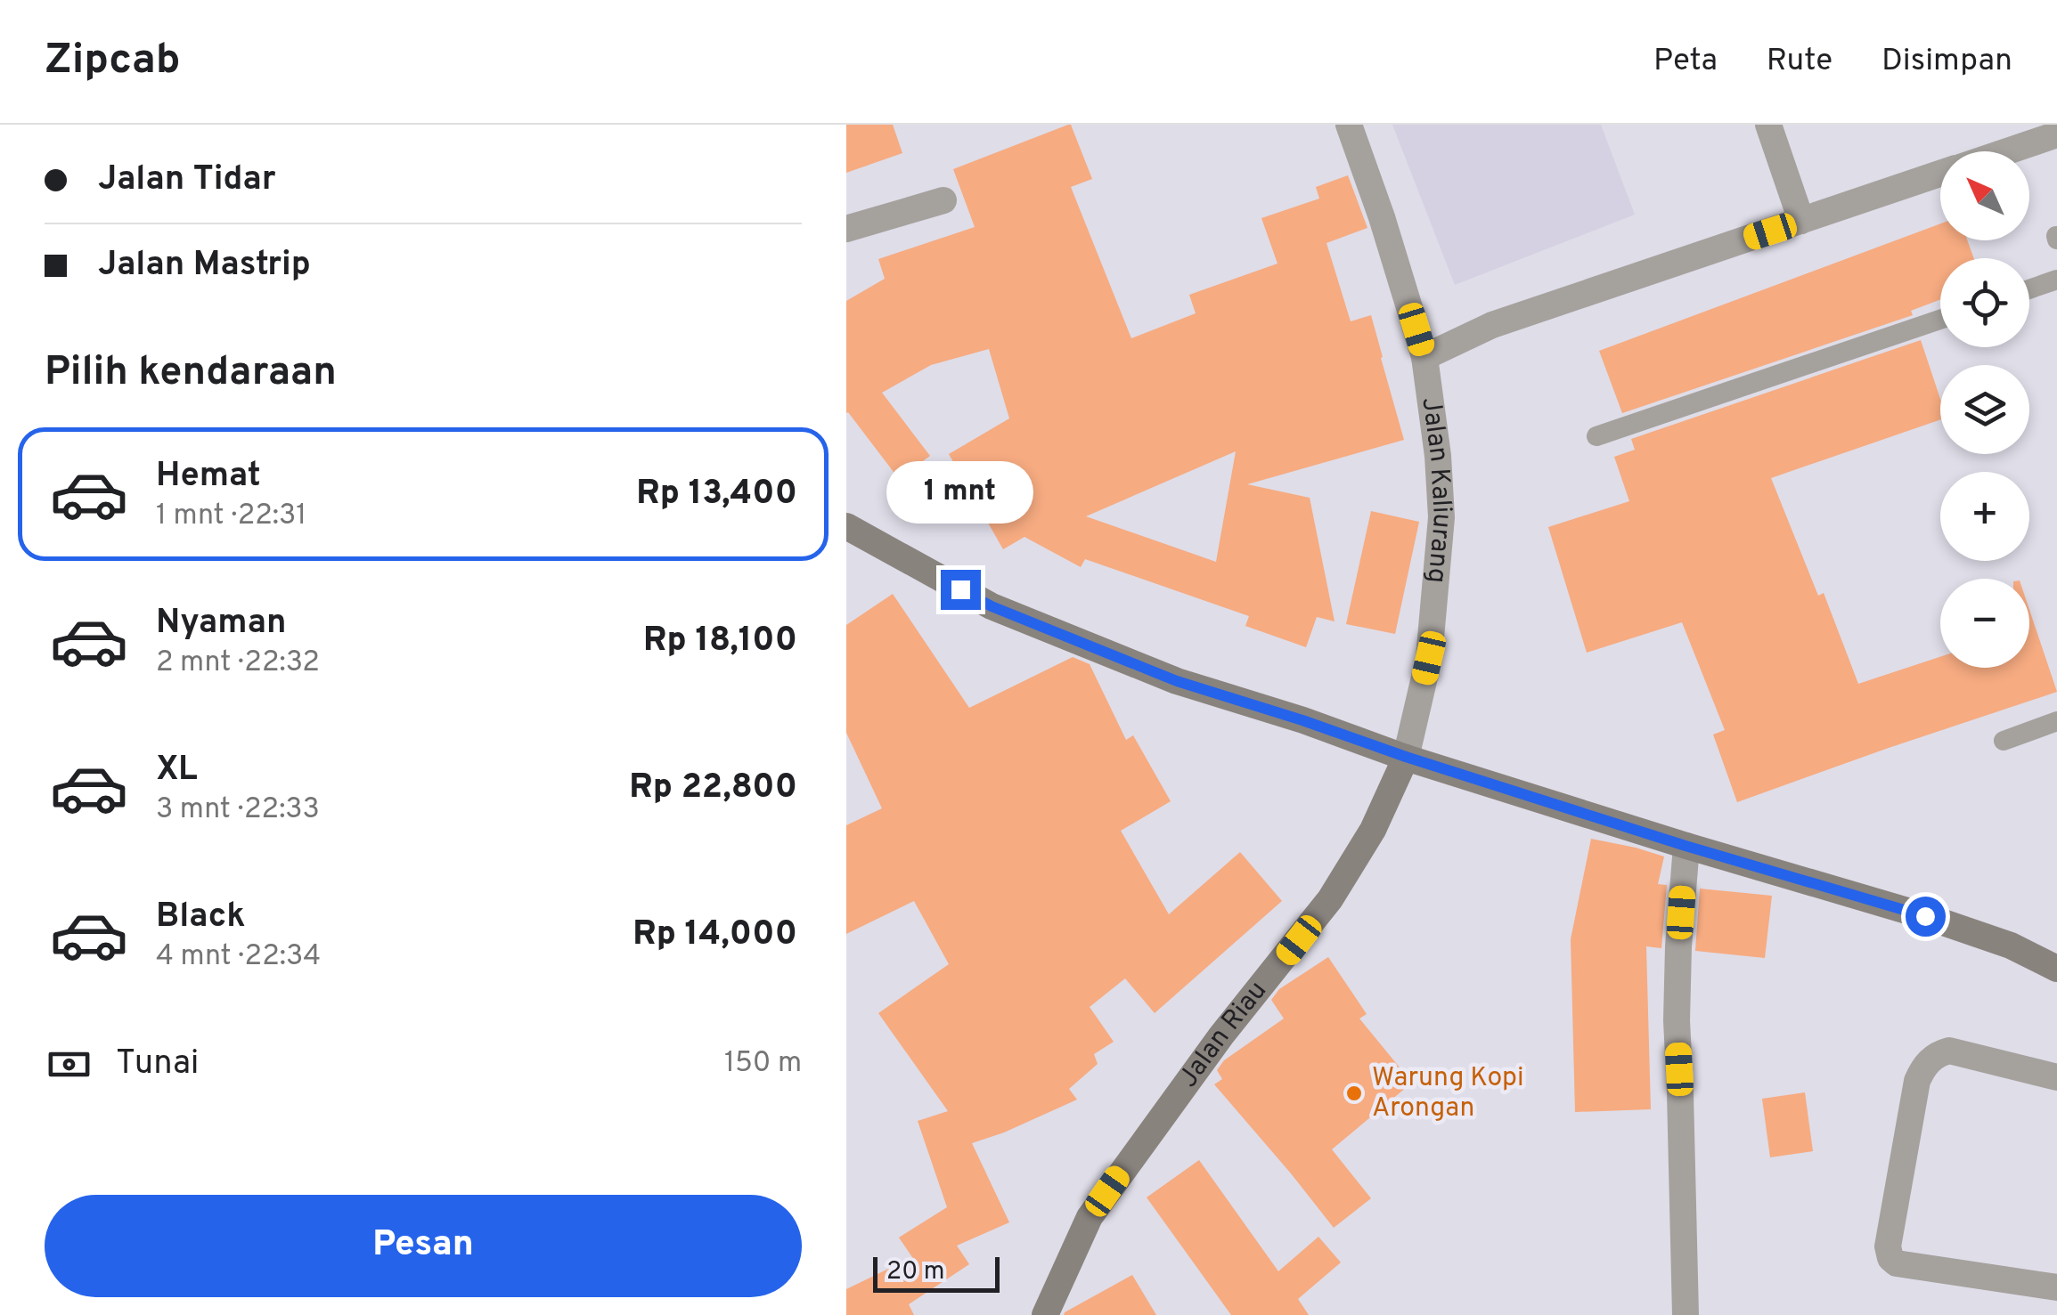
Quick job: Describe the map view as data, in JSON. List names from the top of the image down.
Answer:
{
  "streets": {
    "main road": ["Jalan Riau"],
    "street": ["Jalan Kaliurang"]
  },
  "crossings": [
    ["Jalan Kaliurang", "Jalan Riau"]
  ],
  "places": ["Warung Kopi Arongan"],
  "scale_bar": "20 m",
  "north": "top left",
  "page": {
    "header": "Zipcab",
    "nav": ["Peta", "Rute", "Disimpan"],
    "banner": ["Jalan Tidar", "Jalan Mastrip"],
    "map_buttons": ["+", "−"],
    "heading": "Pilih kendaraan",
    "list": [
      {
        "name": "Hemat",
        "note": "1 mnt · 22:31",
        "value": "Rp 13,400"
      },
      {
        "name": "Nyaman",
        "note": "2 mnt · 22:32",
        "value": "Rp 18,100"
      },
      {
        "name": "XL",
        "note": "3 mnt · 22:33",
        "value": "Rp 22,800"
      },
      {
        "name": "Black",
        "note": "4 mnt · 22:34",
        "value": "Rp 14,000"
      }
    ],
    "bubble": "1 mnt",
    "pay": ["Tunai", "150 m"],
    "buttons": "Pesan",
    "scale": "20 m"
  }
}
